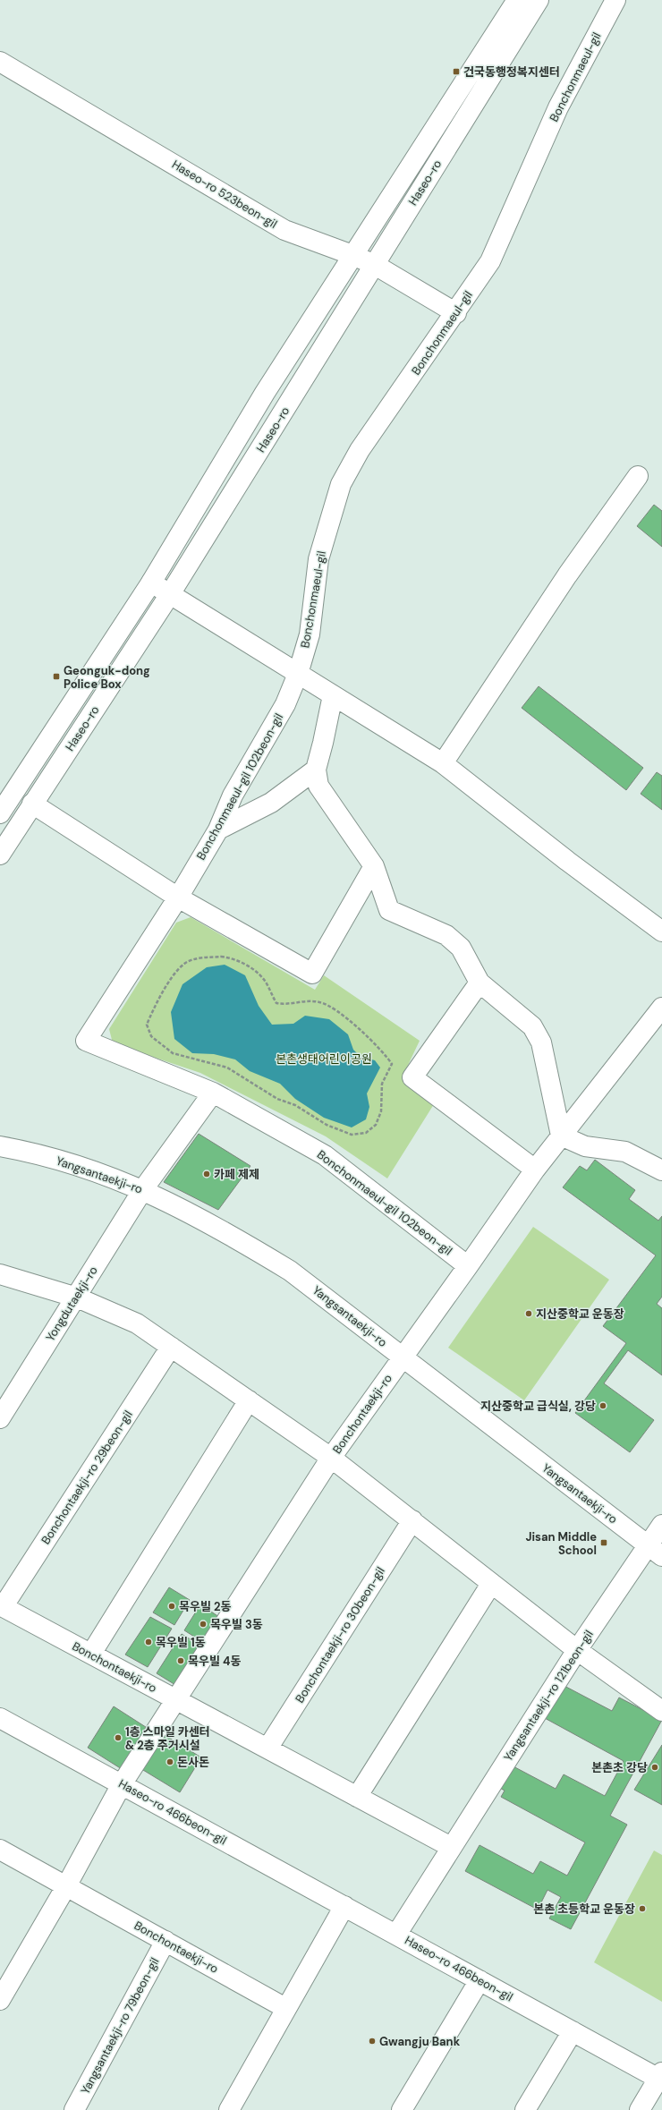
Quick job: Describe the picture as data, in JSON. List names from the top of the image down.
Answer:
{
  "streets": {
    "street": [
      "Bonchonmaeul-gil",
      "Haseo-ro",
      "Haseo-ro 523beon-gil",
      "Bonchonmaeul-gil 102beon-gil",
      "Yangsantaekji-ro",
      "Yongdutaekji-ro",
      "Bonchontaekji-ro",
      "Bonchontaekji-ro 29beon-gil",
      "Bonchontaekji-ro 30beon-gil",
      "Yangsantaekji-ro 121beon-gil",
      "Haseo-ro 466beon-gil",
      "Yangsantaekji-ro 79beon-gil"
    ]
  },
  "crossings": [
    ["Bonchonmaeul-gil", "Haseo-ro 523beon-gil"],
    ["Bonchonmaeul-gil", "Bonchonmaeul-gil 102beon-gil"],
    ["Haseo-ro", "Haseo-ro 523beon-gil"],
    ["Bonchonmaeul-gil 102beon-gil", "Yongdutaekji-ro"],
    ["Bonchonmaeul-gil 102beon-gil", "Bonchontaekji-ro"],
    ["Yangsantaekji-ro", "Yongdutaekji-ro"],
    ["Yangsantaekji-ro", "Bonchontaekji-ro"],
    ["Yangsantaekji-ro", "Yangsantaekji-ro 121beon-gil"],
    ["Bonchontaekji-ro", "Bonchontaekji-ro 29beon-gil"],
    ["Bonchontaekji-ro", "Bonchontaekji-ro 30beon-gil"],
    ["Bonchontaekji-ro", "Haseo-ro 466beon-gil"],
    ["Bonchontaekji-ro", "Yangsantaekji-ro 79beon-gil"],
    ["Yangsantaekji-ro 121beon-gil", "Haseo-ro 466beon-gil"]
  ],
  "parks": ["본촌생태어린이공원"],
  "places": {
    "transit": ["건국동행정복지센터", "Geonguk-dong Police Box", "Jisan Middle School"],
    "other": [
      "카페 제제",
      "지산중학교 운동장",
      "지산중학교 급식실, 강당",
      "목우빌 2동",
      "목우빌 3동",
      "목우빌 1동",
      "목우빌 4동",
      "1층 스마일 카센터 & 2층 주거시설",
      "돈사돈",
      "본촌초 강당",
      "본촌 초등학교 운동장",
      "Gwangju Bank"
    ]
  }
}
